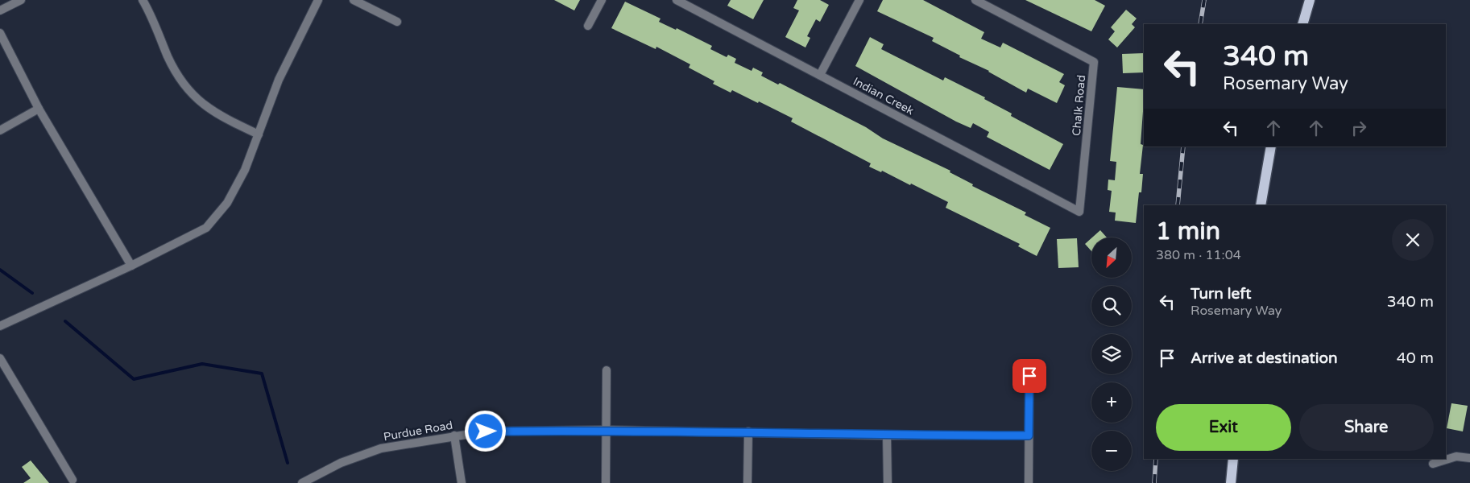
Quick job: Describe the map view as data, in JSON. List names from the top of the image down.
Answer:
{
  "streets": {
    "street": ["Indian Creek", "Chalk Road", "Purdue Road"]
  },
  "crossings": [
    ["Indian Creek", "Chalk Road"]
  ],
  "north": "bottom left",
  "page": {
    "turn": ["340 m", "Rosemary Way"],
    "heading": ["1 min", "380 m · 11:04"],
    "map_buttons": ["+", "−"],
    "list": [
      {
        "name": "Turn left",
        "note": "Rosemary Way",
        "value": "340 m"
      },
      {
        "name": "Arrive at destination",
        "value": "40 m"
      }
    ],
    "buttons": ["Exit", "Share"]
  }
}
